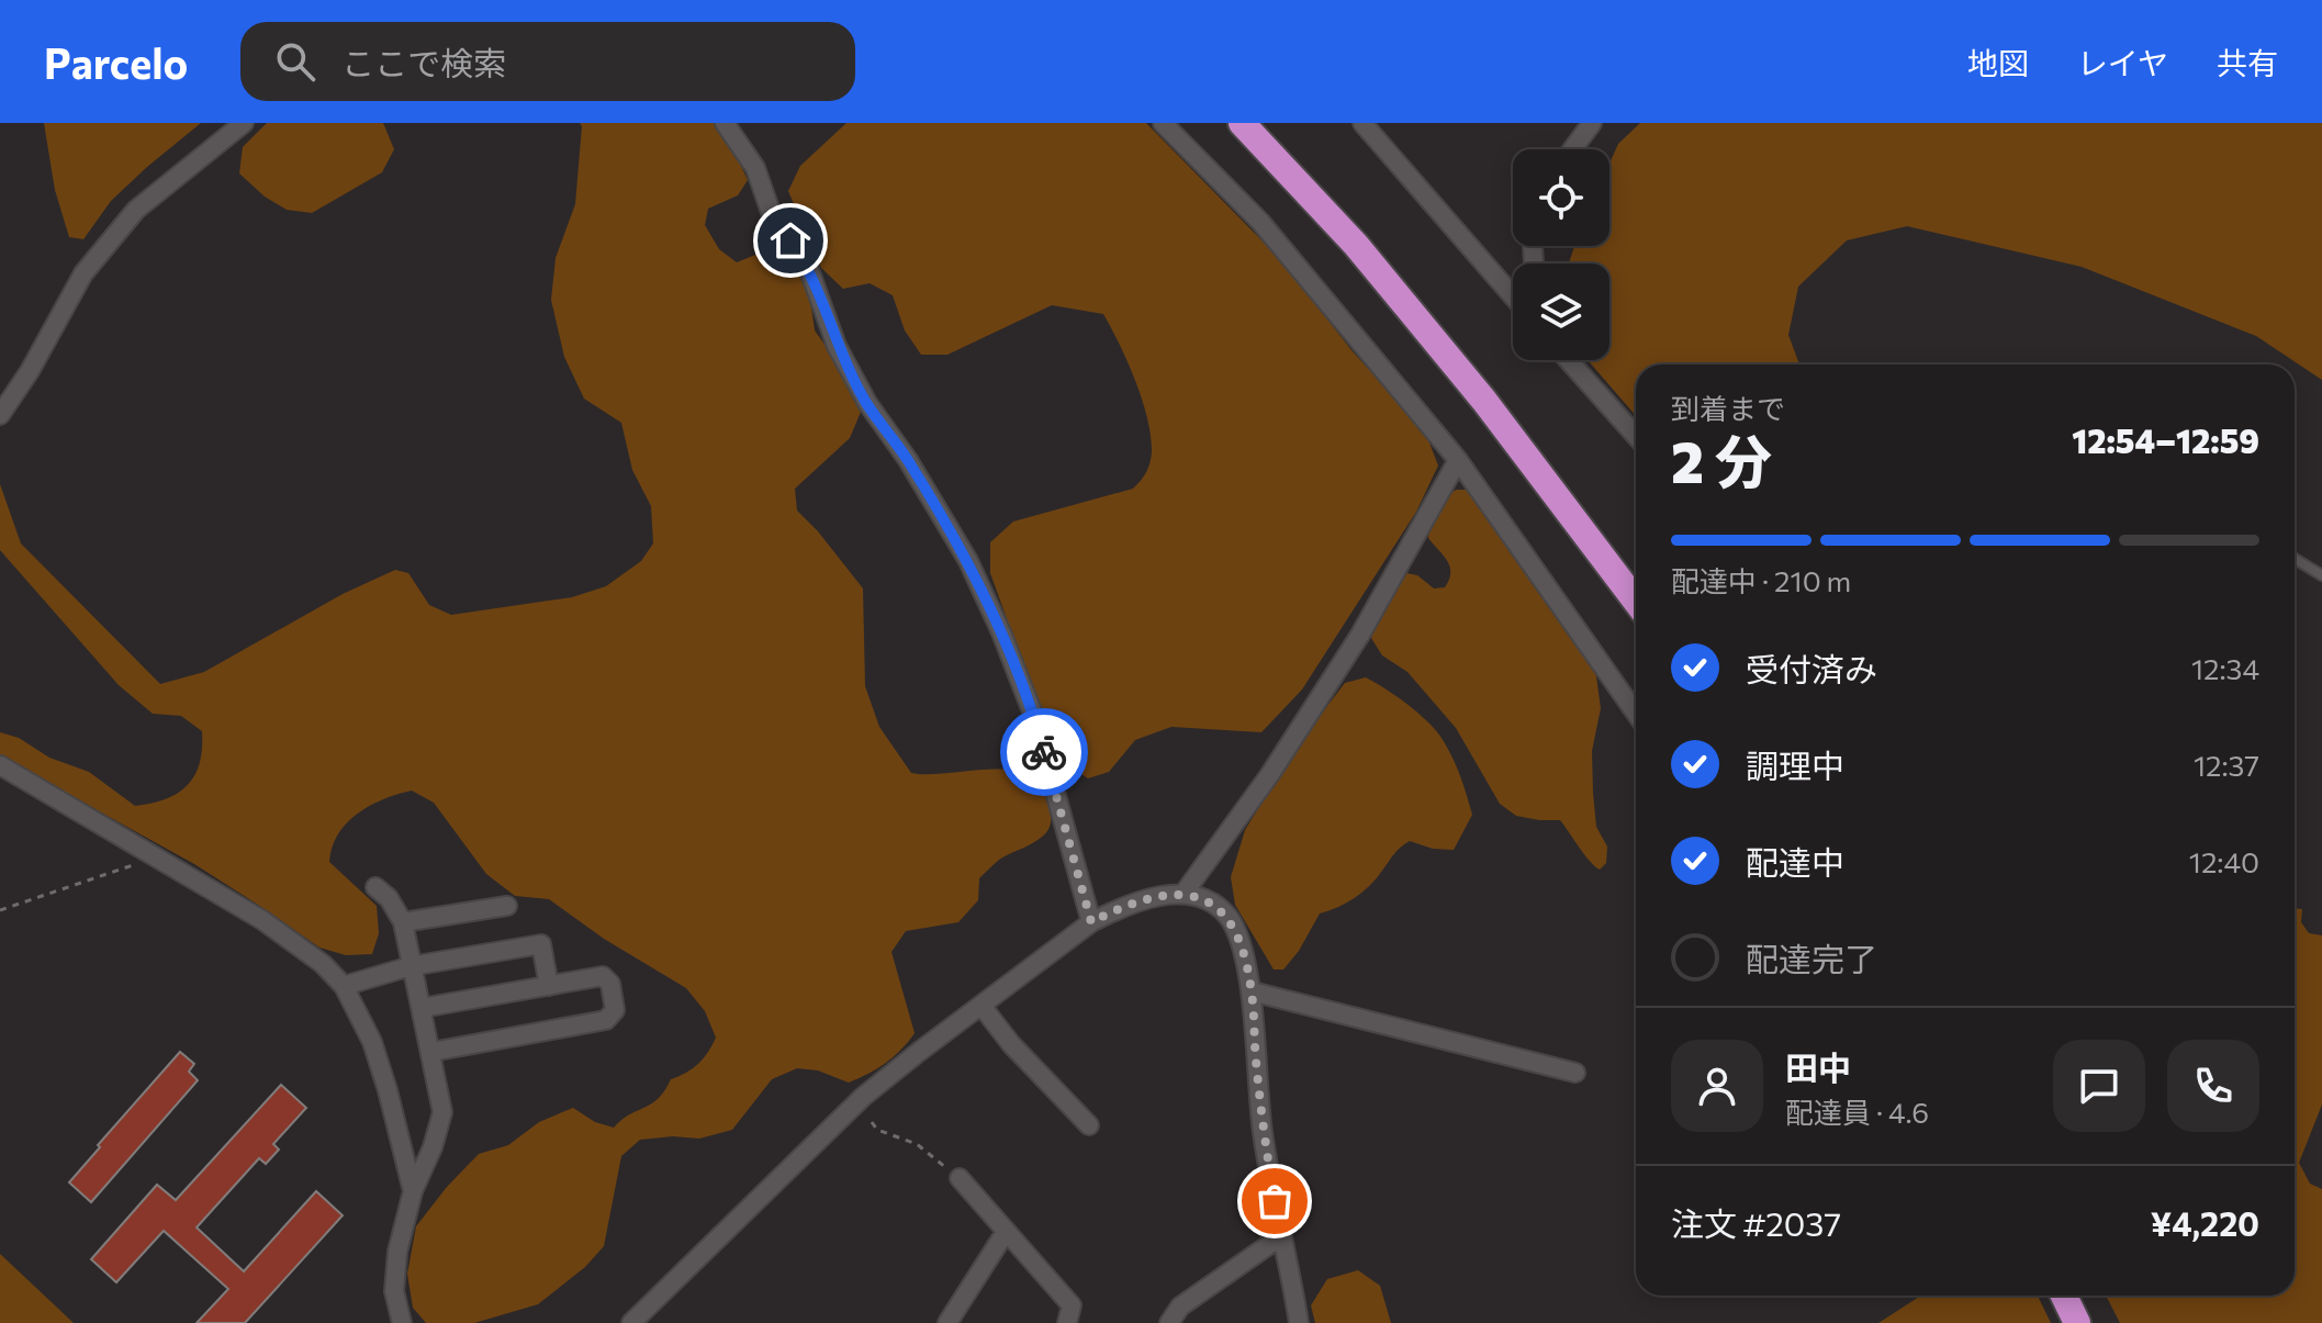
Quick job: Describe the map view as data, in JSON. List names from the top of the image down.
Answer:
{
  "page": {
    "header": "Parcelo",
    "search": "ここで検索",
    "nav": ["地図", "レイヤ", "共有"],
    "heading": ["2 分", "到着まで", "12:54–12:59"],
    "panel": [
      "田中",
      "配達員 · 4.6",
      "注文 #2037",
      "¥4,220"
    ],
    "bar": "配達中 · 210 m",
    "list": [
      ["受付済み", "12:34"],
      ["調理中", "12:37"],
      ["配達中", "12:40"],
      "配達完了"
    ]
  }
}
